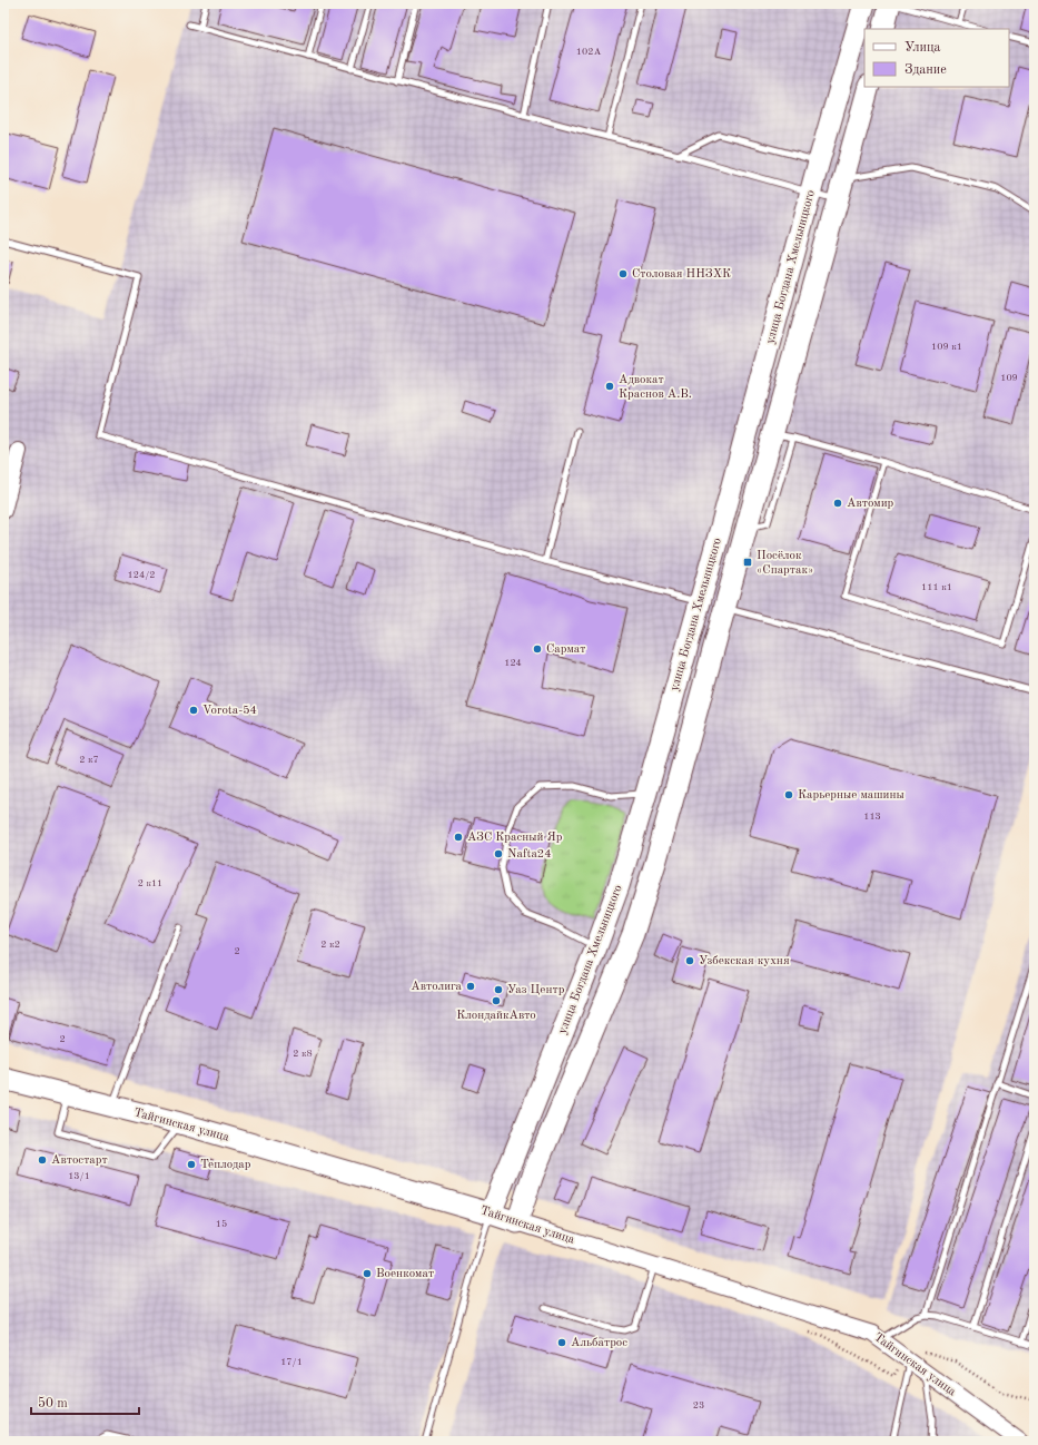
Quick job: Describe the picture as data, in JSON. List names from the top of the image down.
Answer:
{
  "streets": {
    "highway": ["улица Богдана Хмельницкого", "Тайгинская улица"]
  },
  "crossings": [
    ["улица Богдана Хмельницкого", "Тайгинская улица"]
  ],
  "places": {
    "other": [
      "Столовая ННЗХК",
      "Адвокат Краснов А.В.",
      "Автомир",
      "Сармат",
      "Vorota-54",
      "Карьерные машины",
      "АЗС Красный Яр",
      "Nafta24",
      "Узбекская кухня",
      "Автолига",
      "Уаз Центр",
      "КлондайкАвто",
      "Автостарт",
      "Теплодар",
      "Военкомат",
      "Альбатрос"
    ],
    "transit": ["Посёлок «Спартак»"]
  },
  "house_numbers": [
    "102А",
    "109 к1",
    "109",
    "124/2",
    "111 к1",
    "124",
    "2 к7",
    "113",
    "2 к11",
    "2 к2",
    "2",
    "2",
    "2 к8",
    "13/1",
    "15",
    "17/1",
    "23"
  ],
  "legend": ["Улица", "Здание"],
  "scale_bar": "50 m"
}
